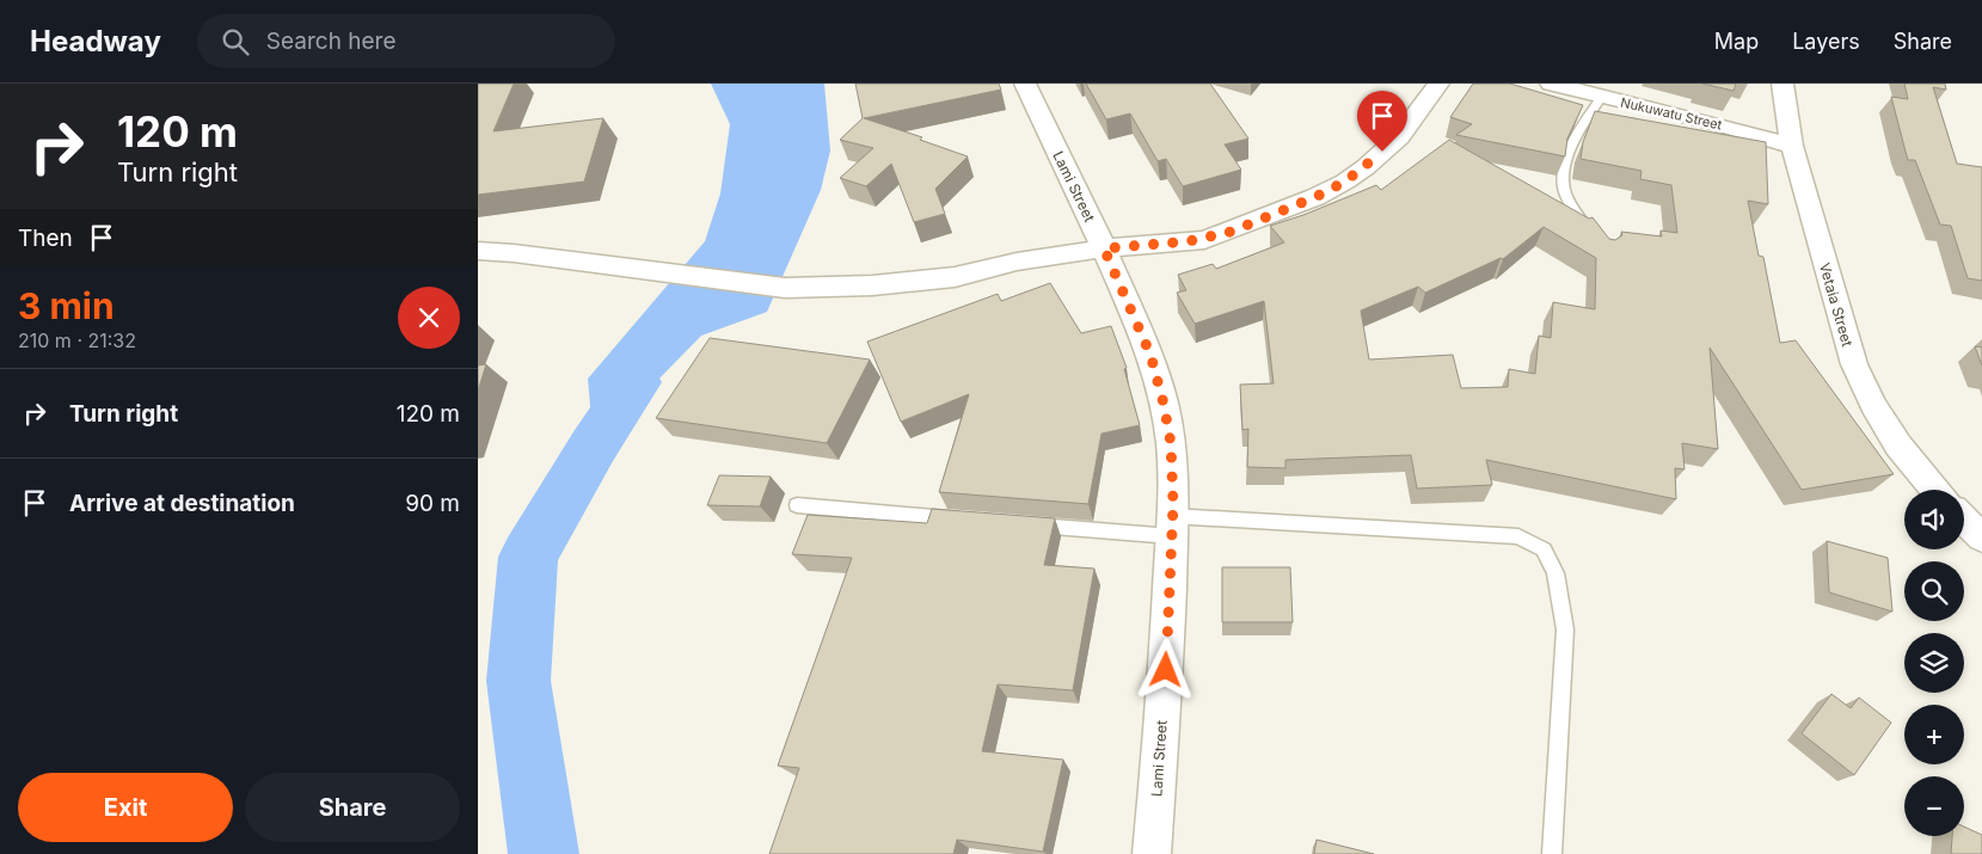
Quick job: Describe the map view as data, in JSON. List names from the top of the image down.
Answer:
{
  "streets": {
    "street": ["Nukuwatu Street", "Lami Street", "Vetaia Street"]
  },
  "crossings": [
    ["Nukuwatu Street", "Vetaia Street"]
  ],
  "page": {
    "header": "Headway",
    "search": "Search here",
    "nav": ["Map", "Layers", "Share"],
    "turn": ["120 m", "Turn right"],
    "then": "Then",
    "heading": ["3 min", "210 m · 21:32"],
    "list": [
      {
        "name": "Turn right",
        "value": "120 m"
      },
      {
        "name": "Arrive at destination",
        "value": "90 m"
      }
    ],
    "map_buttons": ["+", "−"],
    "buttons": ["Exit", "Share"]
  }
}
